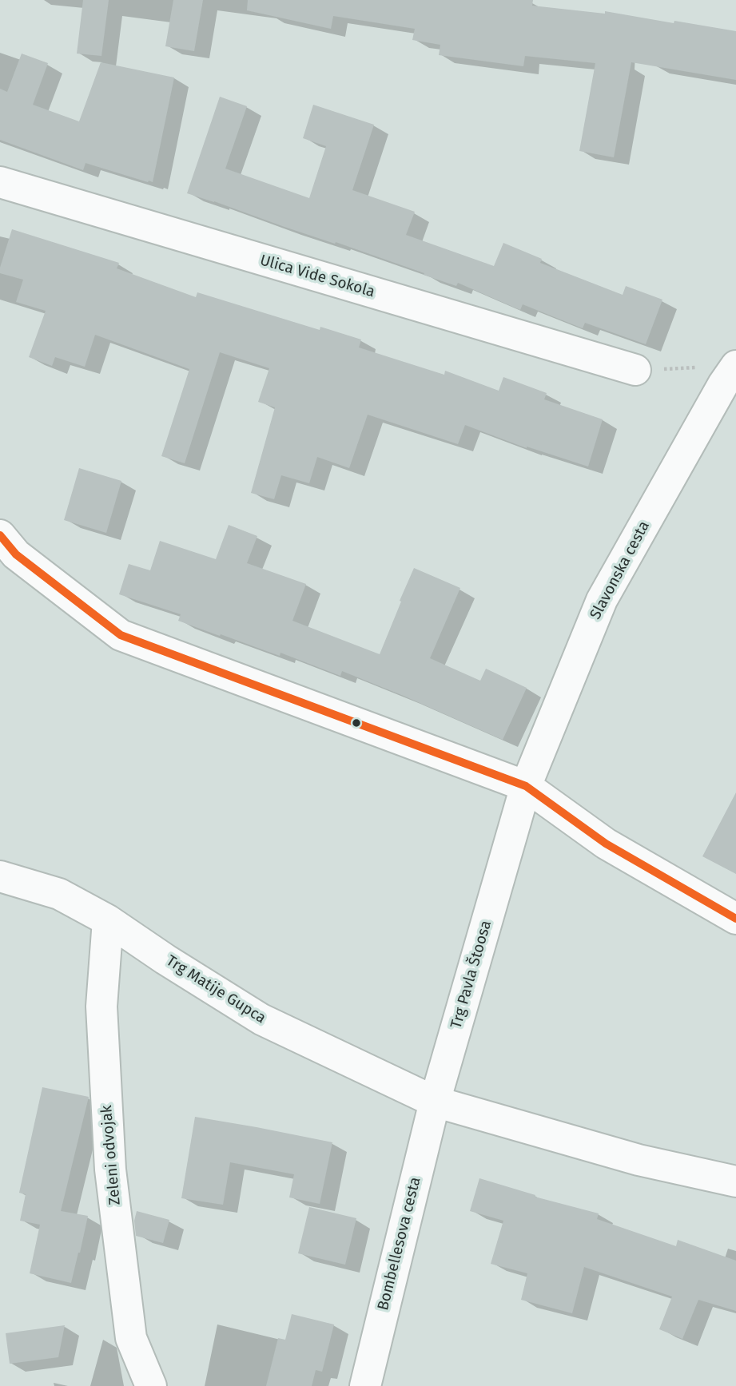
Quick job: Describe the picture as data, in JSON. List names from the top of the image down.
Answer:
{
  "streets": {
    "street": [
      "Ulica Vide Sokola",
      "Slavonska cesta",
      "Trg Pavla Štoosa",
      "Trg Matije Gupca",
      "Zeleni odvojak",
      "Bombellesova cesta"
    ]
  },
  "crossings": [
    ["Slavonska cesta", "Trg Pavla Štoosa"],
    ["Trg Pavla Štoosa", "Trg Matije Gupca"],
    ["Trg Pavla Štoosa", "Bombellesova cesta"],
    ["Trg Matije Gupca", "Zeleni odvojak"],
    ["Trg Matije Gupca", "Bombellesova cesta"]
  ]
}
